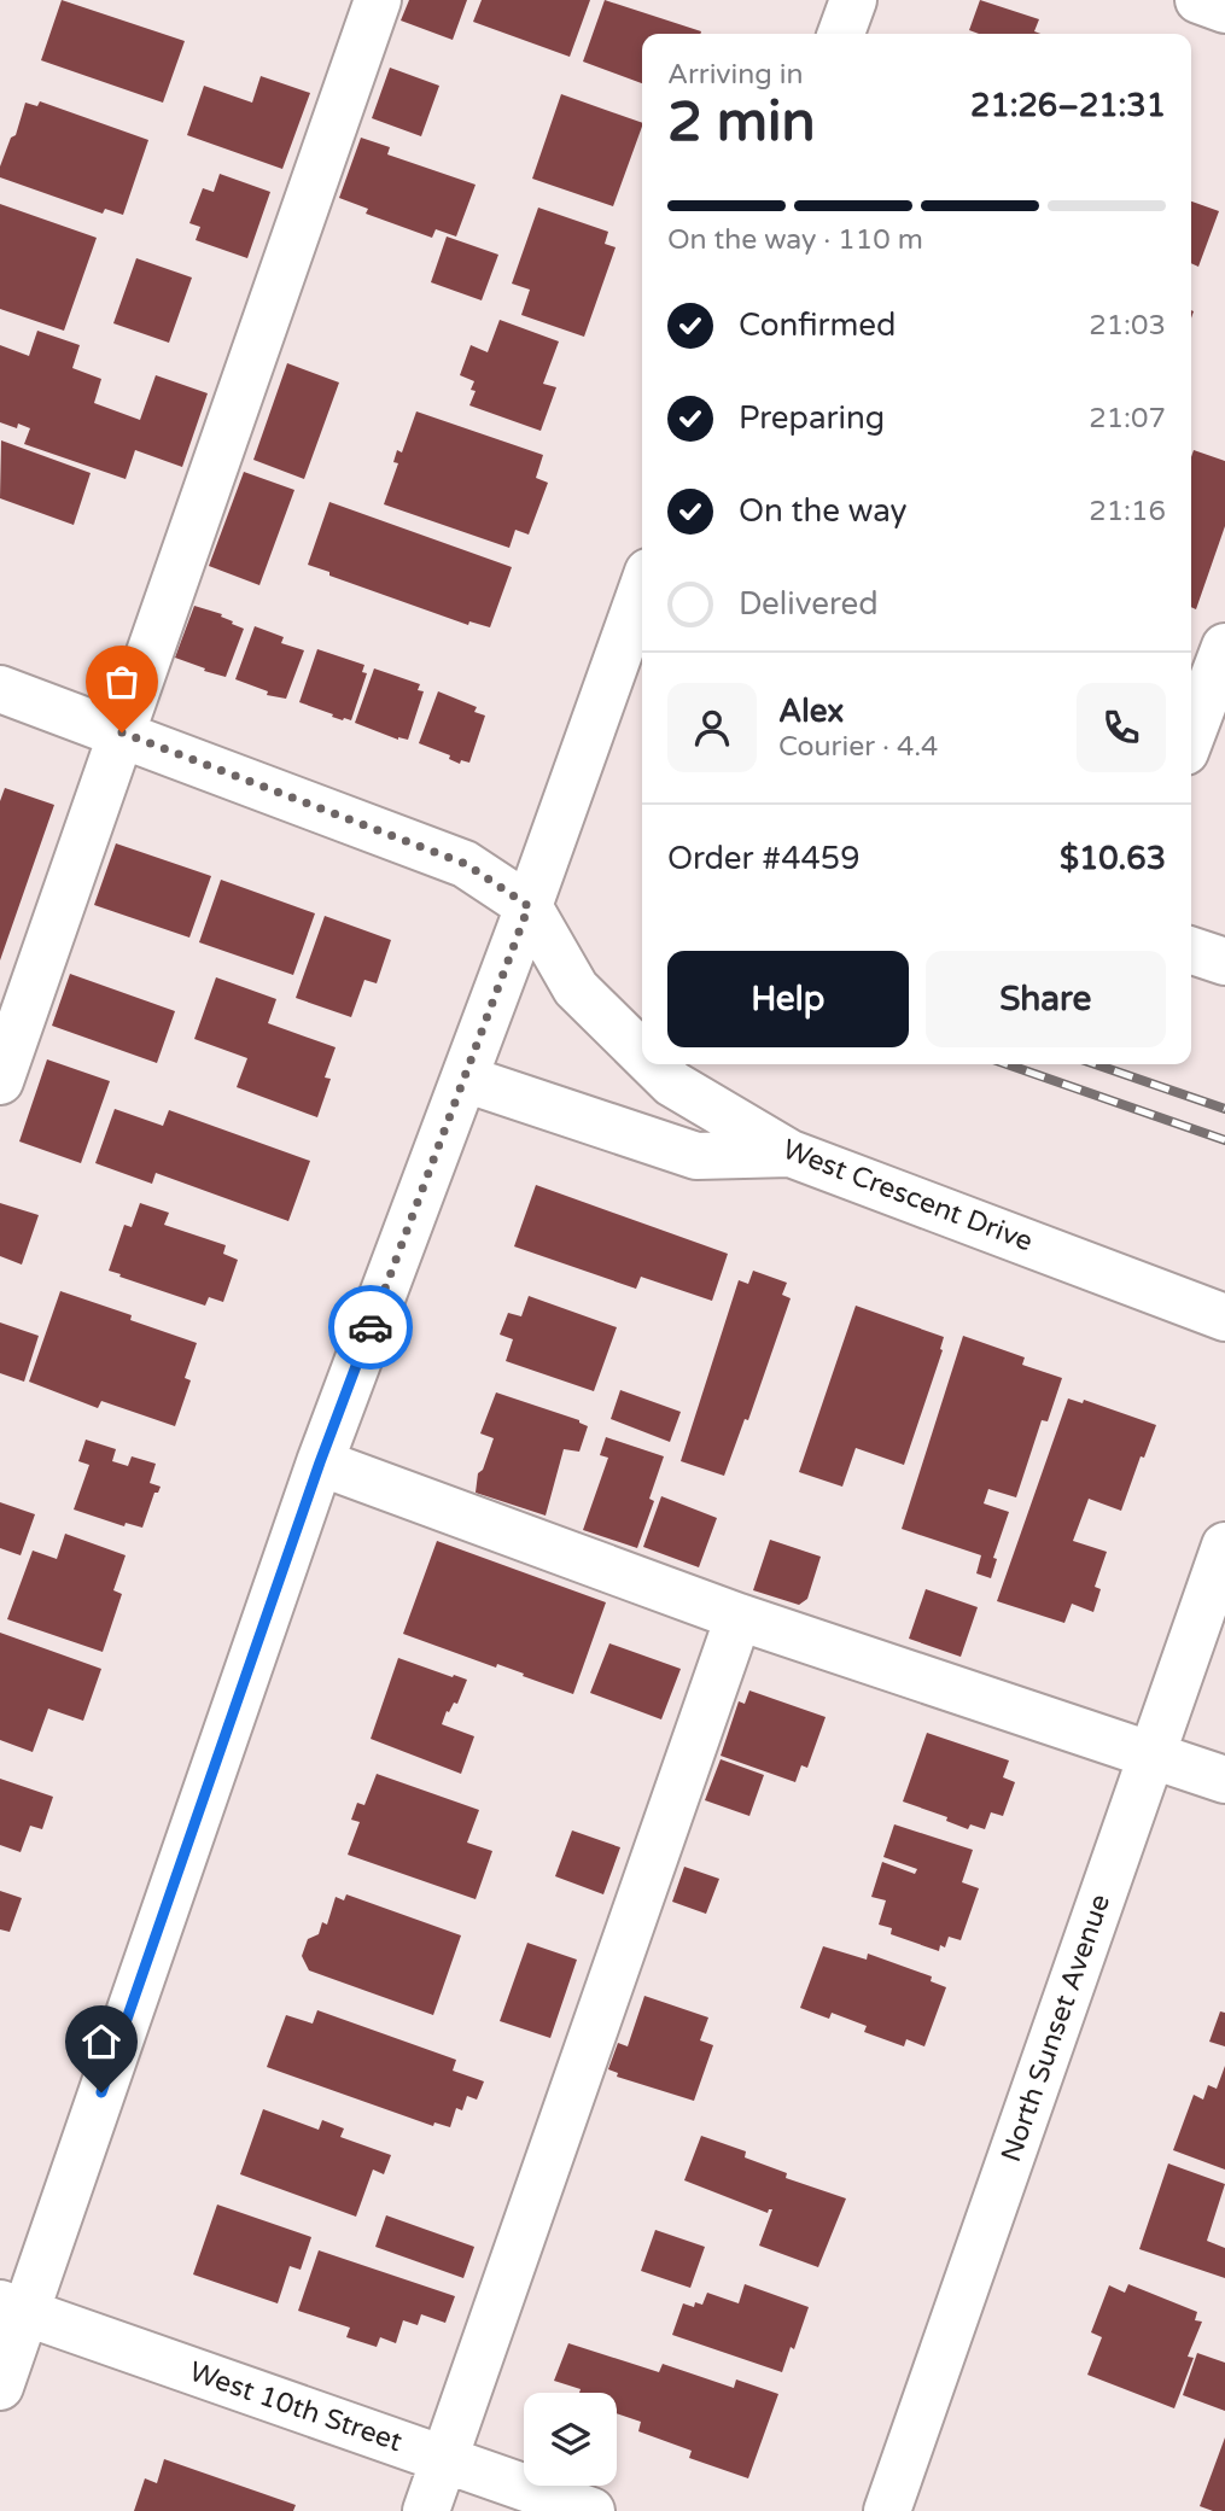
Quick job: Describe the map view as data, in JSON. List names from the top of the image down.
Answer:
{
  "streets": {
    "street": ["West Crescent Drive", "North Sunset Avenue", "West 10th Street"]
  },
  "page": {
    "heading": ["2 min", "Arriving in", "21:26–21:31"],
    "panel": [
      "Alex",
      "Courier · 4.4",
      "Order #4459",
      "$10.63"
    ],
    "bar": "On the way · 110 m",
    "list": [
      ["Confirmed", "21:03"],
      ["Preparing", "21:07"],
      ["On the way", "21:16"],
      "Delivered"
    ],
    "buttons": ["Help", "Share"]
  }
}
